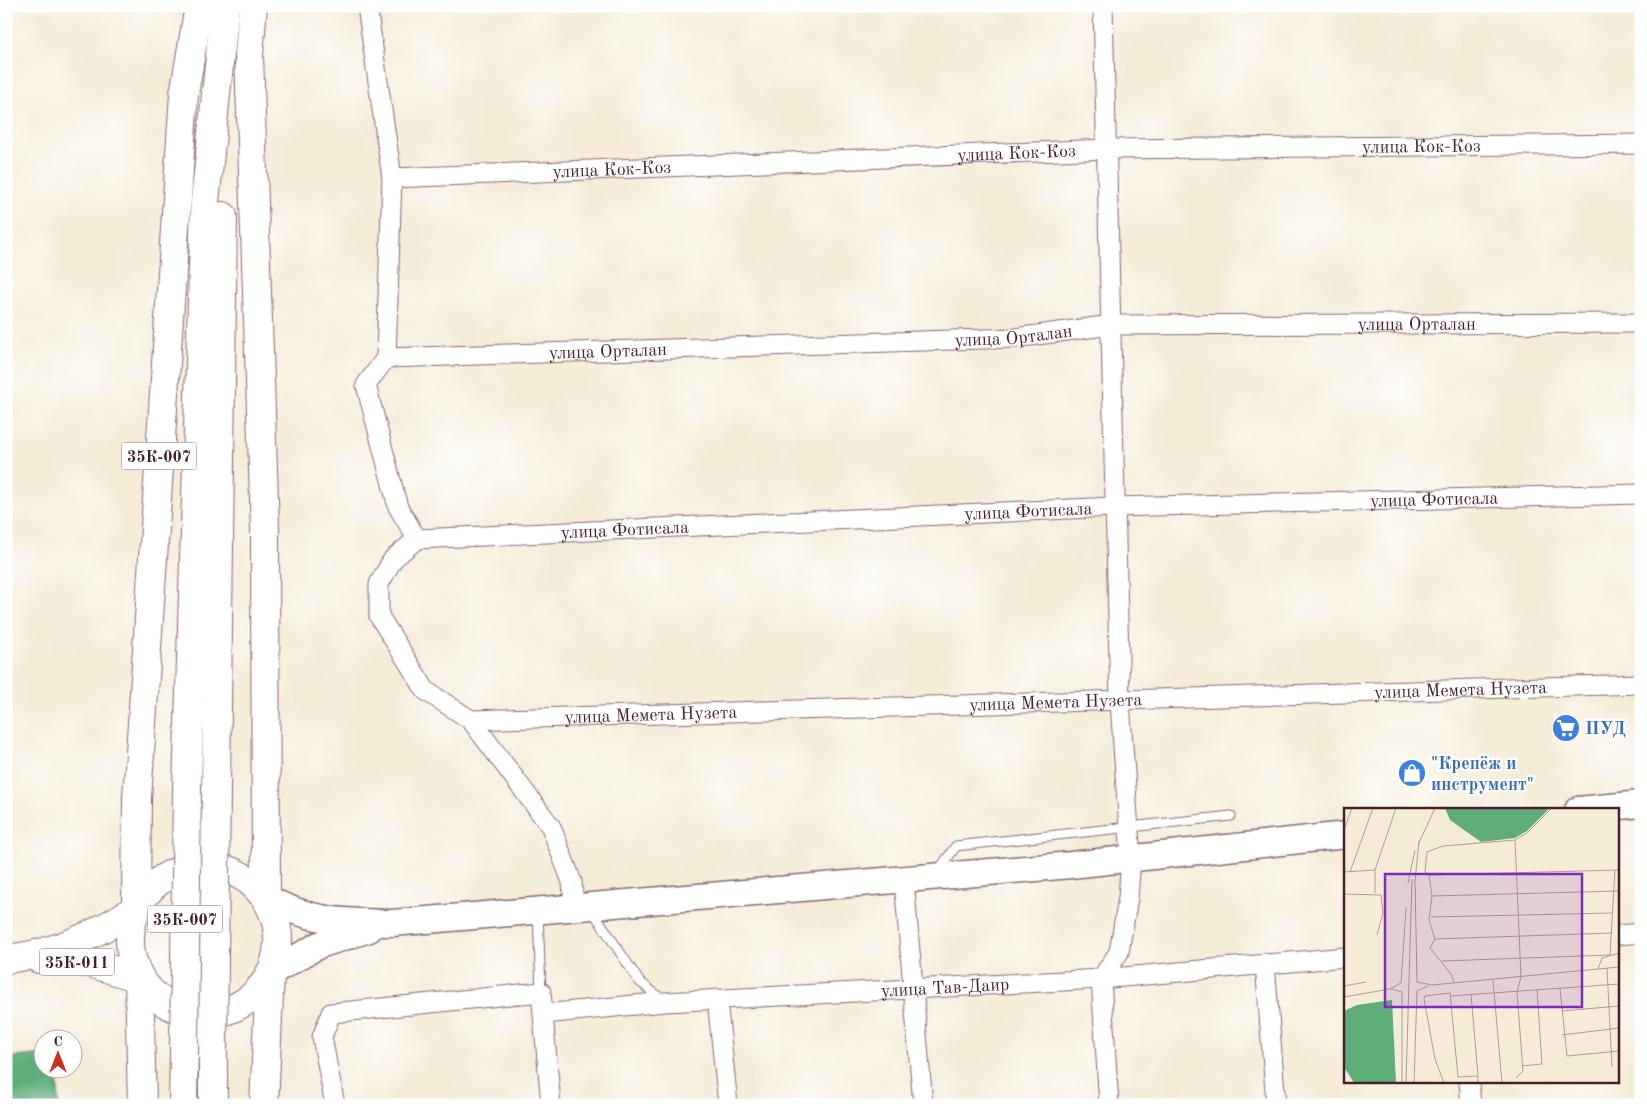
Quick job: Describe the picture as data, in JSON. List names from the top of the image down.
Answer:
{
  "streets": {
    "main road": ["35К-007", "35К-011"],
    "street": [
      "улица Кок-Коз",
      "улица Орталан",
      "улица Фотисала",
      "улица Мемета Нузета",
      "улица Тав-Даир"
    ]
  },
  "crossings": [
    ["35К-007", "35К-011"]
  ],
  "places": {
    "supermarket": ["ПУД"],
    "shop": ["\"Крепёж и инструмент\""]
  },
  "north": "top"
}
